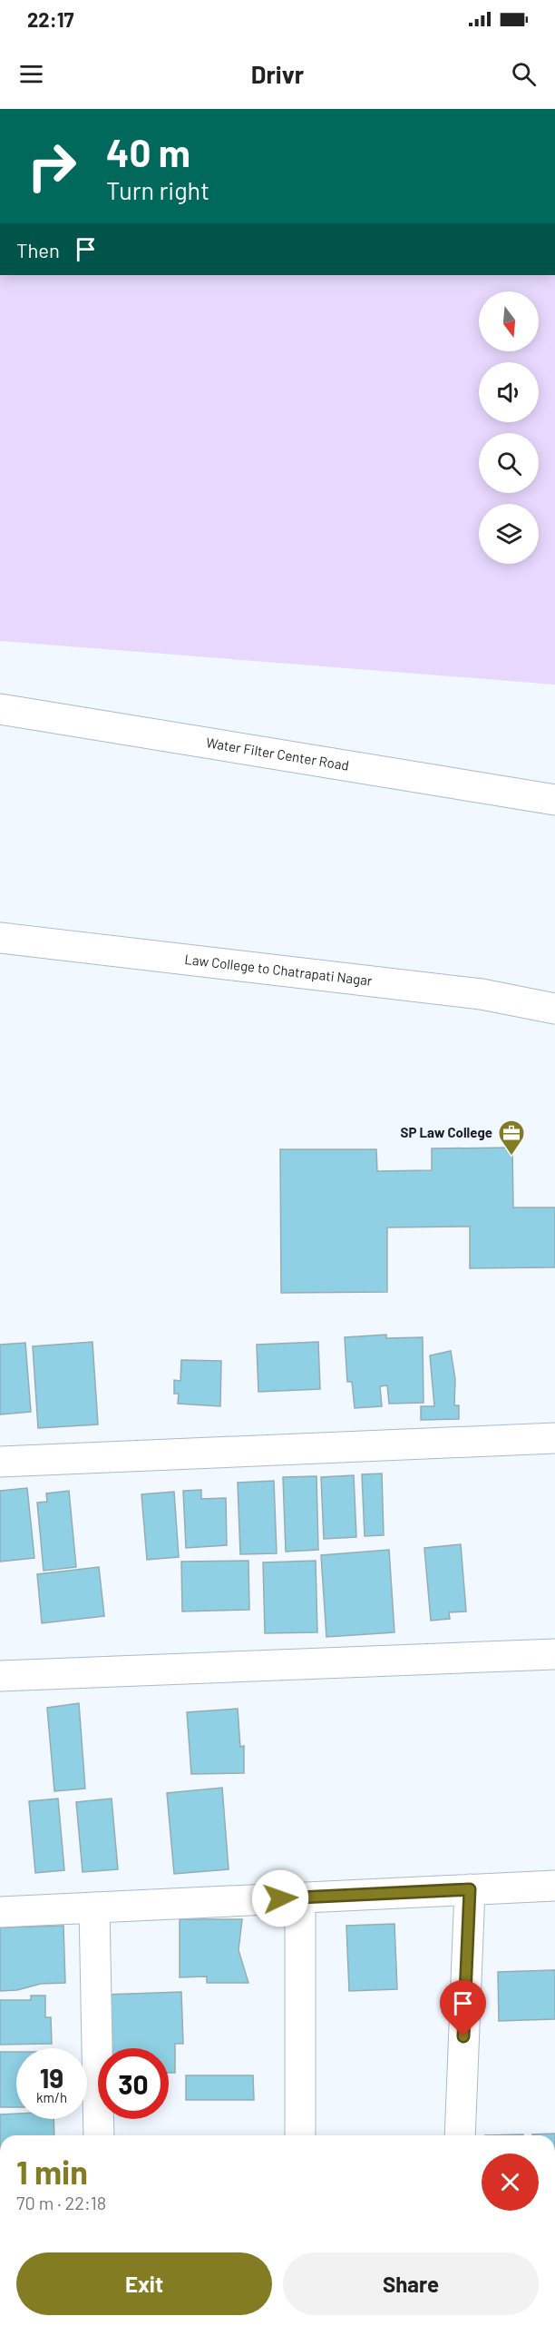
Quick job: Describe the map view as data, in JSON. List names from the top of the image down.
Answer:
{
  "streets": {
    "street": ["Water Filter Center Road", "Law College to Chatrapati Nagar"]
  },
  "places": {
    "office": ["SP Law College"]
  },
  "north": "bottom",
  "page": {
    "status": "22:17",
    "header": "Drivr",
    "turn": ["40 m", "Turn right"],
    "then": "Then",
    "speed": "19 km/h",
    "limit": "30",
    "heading": ["1 min", "70 m · 22:18"],
    "buttons": ["Exit", "Share"]
  }
}
